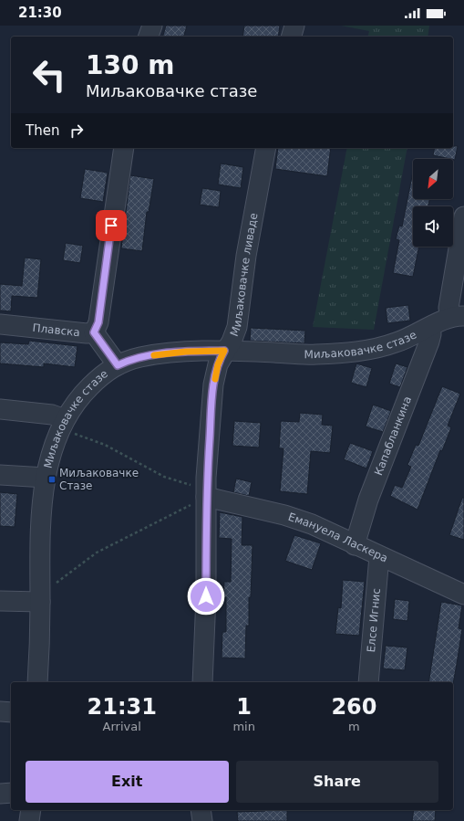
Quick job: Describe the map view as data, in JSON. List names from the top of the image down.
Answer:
{
  "streets": {
    "street": [
      "Миљаковачке ливаде",
      "Плавска",
      "Миљаковачке стазе",
      "Капабланкина",
      "Емануела Ласкера",
      "Елсе Игнис"
    ]
  },
  "crossings": [
    ["Миљаковачке ливаде", "Миљаковачке стазе"],
    ["Миљаковачке ливаде", "Емануела Ласкера"],
    ["Плавска", "Миљаковачке стазе"],
    ["Миљаковачке стазе", "Капабланкина"],
    ["Капабланкина", "Емануела Ласкера"],
    ["Емануела Ласкера", "Елсе Игнис"]
  ],
  "places": {
    "transit": ["Миљаковачке Стазе"]
  },
  "north": "bottom left",
  "page": {
    "status": "21:30",
    "turn": ["130 m", "Миљаковачке стазе"],
    "then": "Then",
    "eta": [
      "21:31",
      "Arrival",
      "1",
      "min",
      "260",
      "m"
    ],
    "buttons": ["Exit", "Share"]
  }
}
